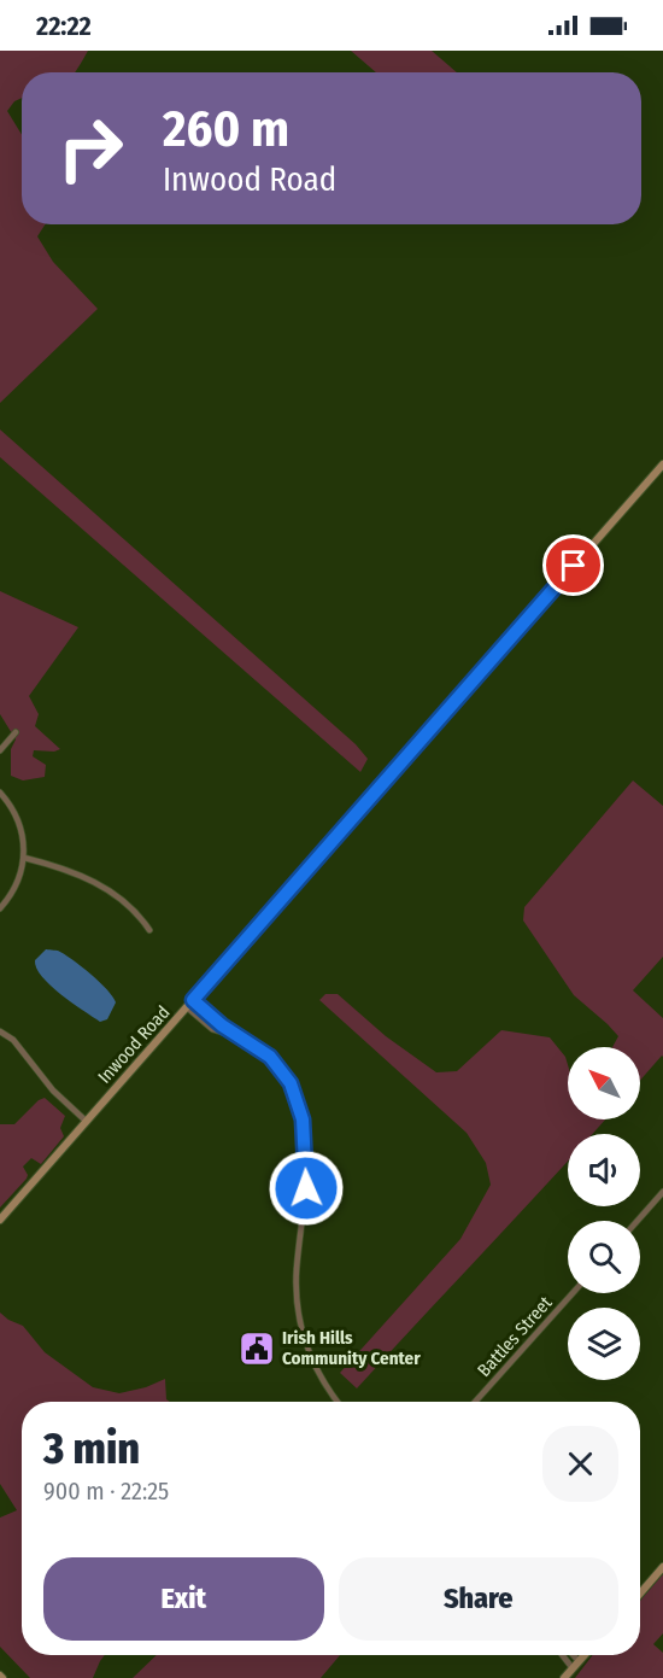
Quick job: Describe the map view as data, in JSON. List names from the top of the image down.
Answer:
{
  "streets": {
    "street": ["Inwood Road", "Battles Street"]
  },
  "places": {
    "public building": ["Irish Hills Community Center"]
  },
  "north": "top left",
  "page": {
    "status": "22:22",
    "turn": ["260 m", "Inwood Road"],
    "heading": ["3 min", "900 m · 22:25"],
    "buttons": ["Exit", "Share"]
  }
}
